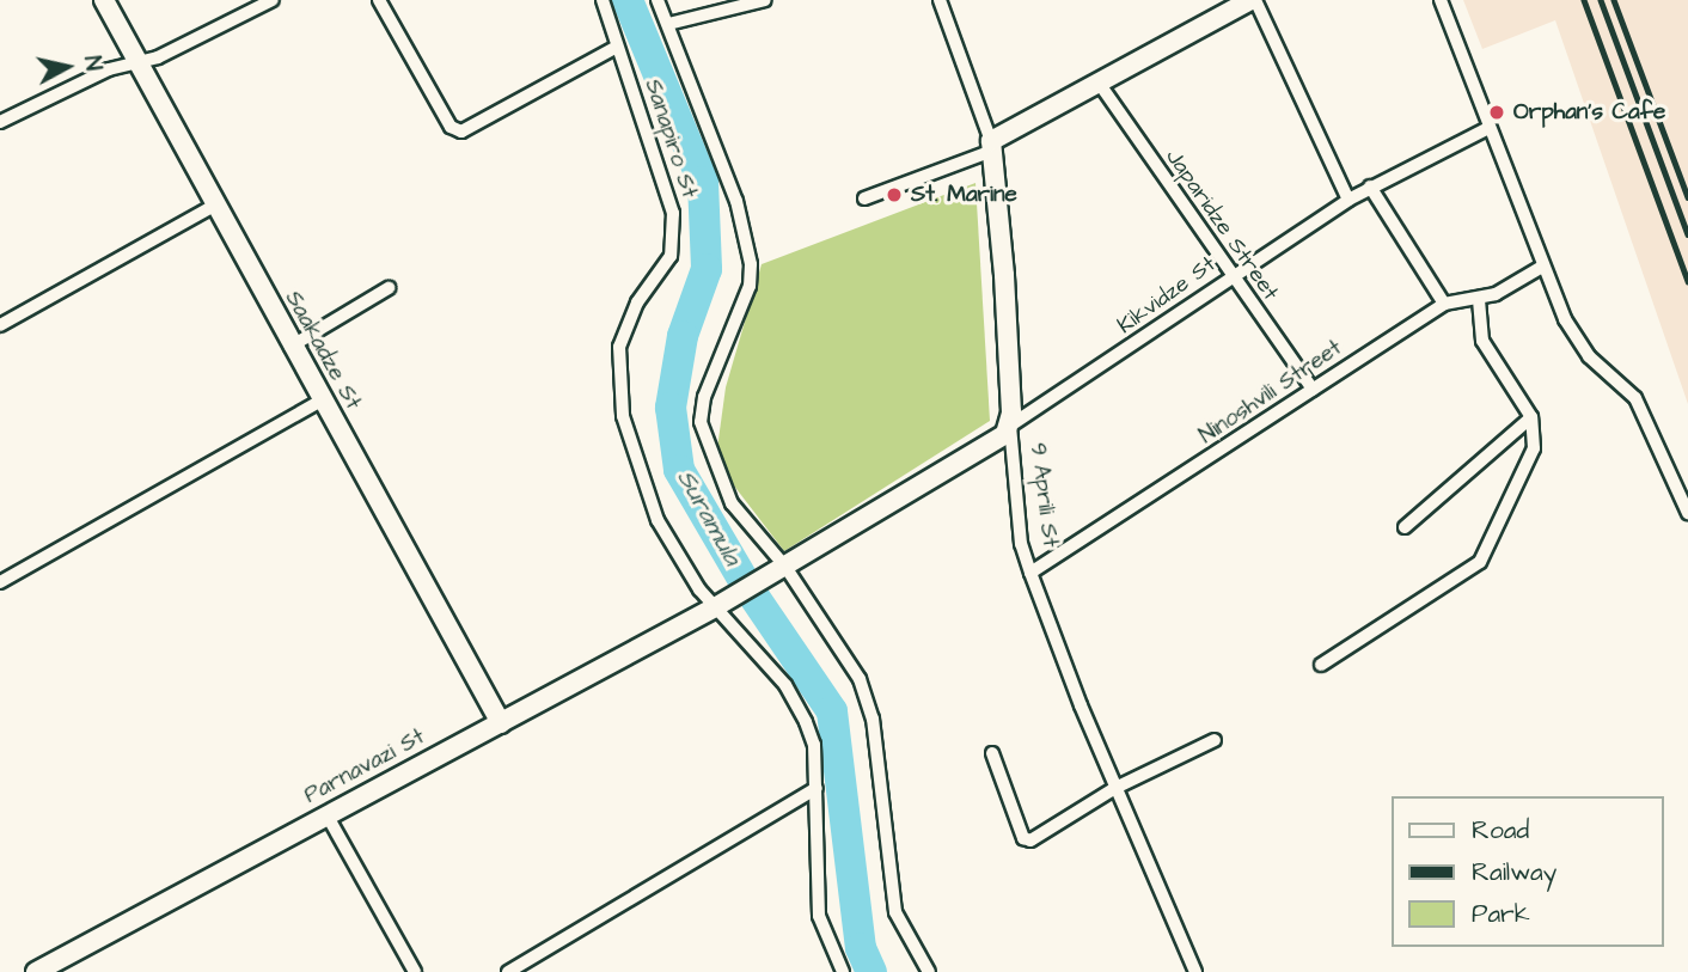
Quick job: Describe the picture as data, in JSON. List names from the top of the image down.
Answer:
{
  "streets": {
    "street": [
      "Sanapiro St",
      "Japaridze Street",
      "Kikvidze St",
      "Saakadze St",
      "Ninoshvili Street",
      "9 Aprili St",
      "Parnavazi St"
    ]
  },
  "crossings": [
    ["Sanapiro St", "Parnavazi St"],
    ["Japaridze Street", "Kikvidze St"],
    ["Japaridze Street", "Ninoshvili Street"],
    ["Kikvidze St", "9 Aprili St"],
    ["Saakadze St", "Parnavazi St"],
    ["Ninoshvili Street", "9 Aprili St"]
  ],
  "water": ["Suramula"],
  "places": ["Orphan's Cafe", "St. Marine"],
  "legend": ["Road", "Railway", "Park"],
  "north": "right"
}
